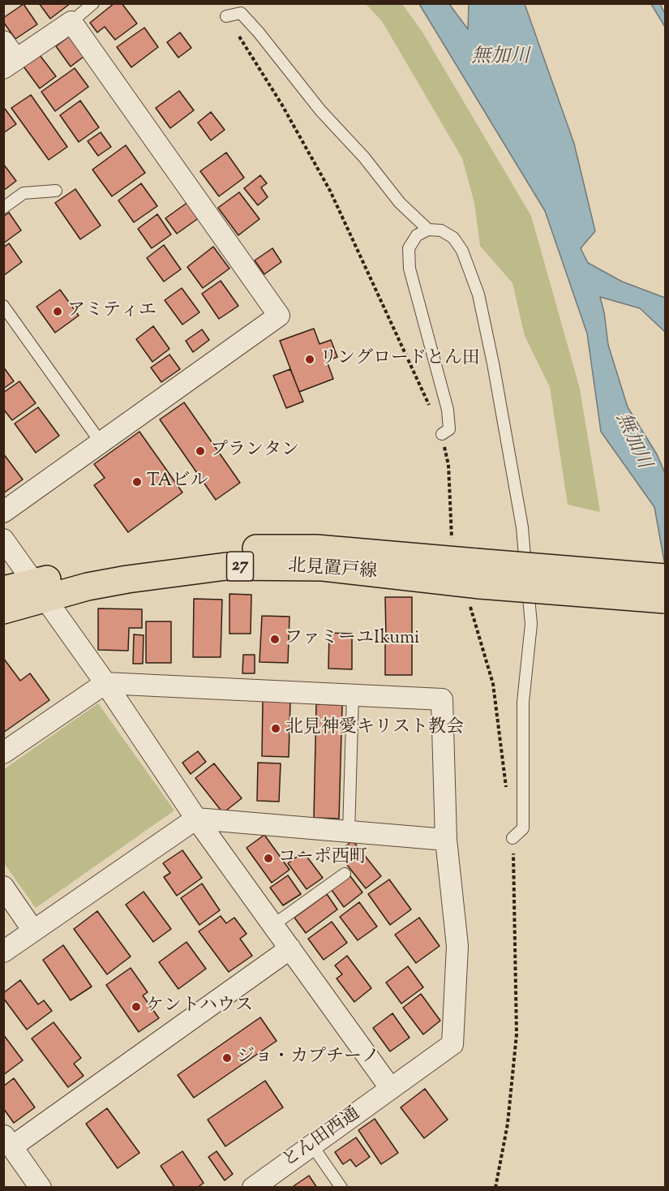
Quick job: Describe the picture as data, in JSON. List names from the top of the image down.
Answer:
{
  "streets": {
    "main road": ["27", "北見置戸線"],
    "street": ["とん田西通"]
  },
  "water": ["無加川"],
  "places": [
    "アミティエ",
    "リングロードとん田",
    "プランタン",
    "TAビル",
    "ファミーユIkumi",
    "北見神愛キリスト教会",
    "コーポ西町",
    "ケントハウス",
    "ジョ・カプチーノ"
  ]
}
